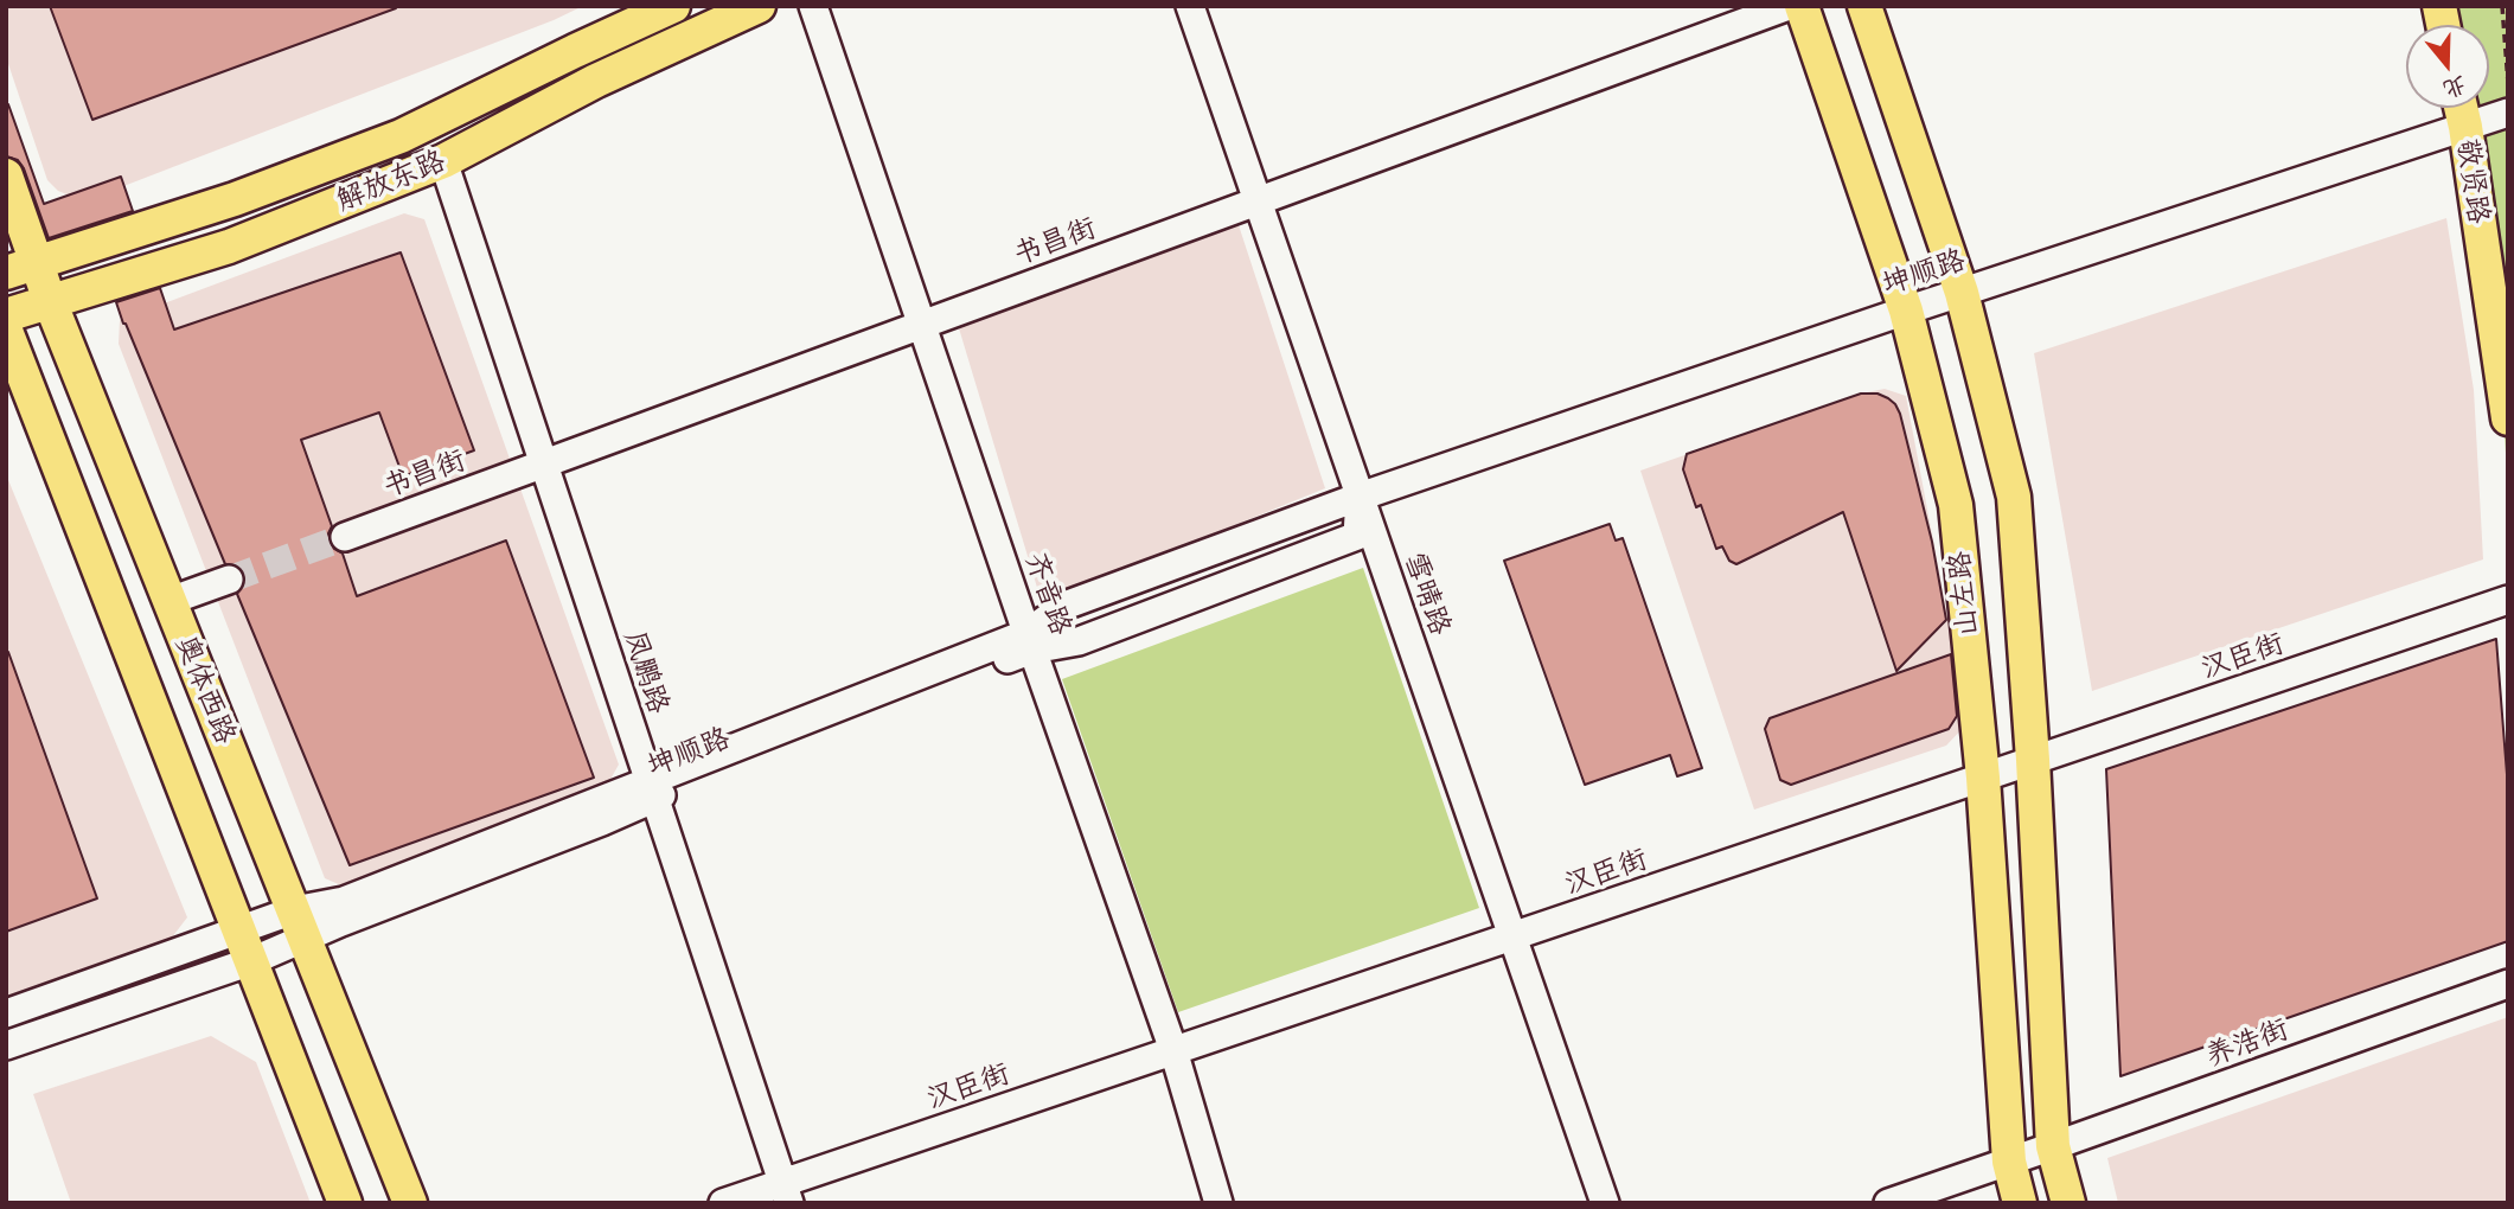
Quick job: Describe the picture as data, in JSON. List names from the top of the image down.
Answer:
{
  "streets": {
    "main road": [
      "解放东路",
      "敬贤路",
      "山左路",
      "奥体西路"
    ],
    "street": [
      "书昌街",
      "坤顺路",
      "齐音路",
      "雪晴路",
      "汉臣街",
      "凤鹏路",
      "养浩街"
    ]
  },
  "crossings": [
    ["解放东路", "凤鹏路"],
    ["解放东路", "奥体西路"],
    ["敬贤路", "坤顺路"],
    ["书昌街", "齐音路"],
    ["书昌街", "雪晴路"],
    ["书昌街", "凤鹏路"],
    ["坤顺路", "齐音路"],
    ["坤顺路", "雪晴路"],
    ["坤顺路", "山左路"],
    ["坤顺路", "凤鹏路"],
    ["坤顺路", "奥体西路"],
    ["齐音路", "汉臣街"],
    ["雪晴路", "汉臣街"],
    ["山左路", "汉臣街"],
    ["山左路", "养浩街"],
    ["汉臣街", "凤鹏路"]
  ],
  "north": "bottom"
}
